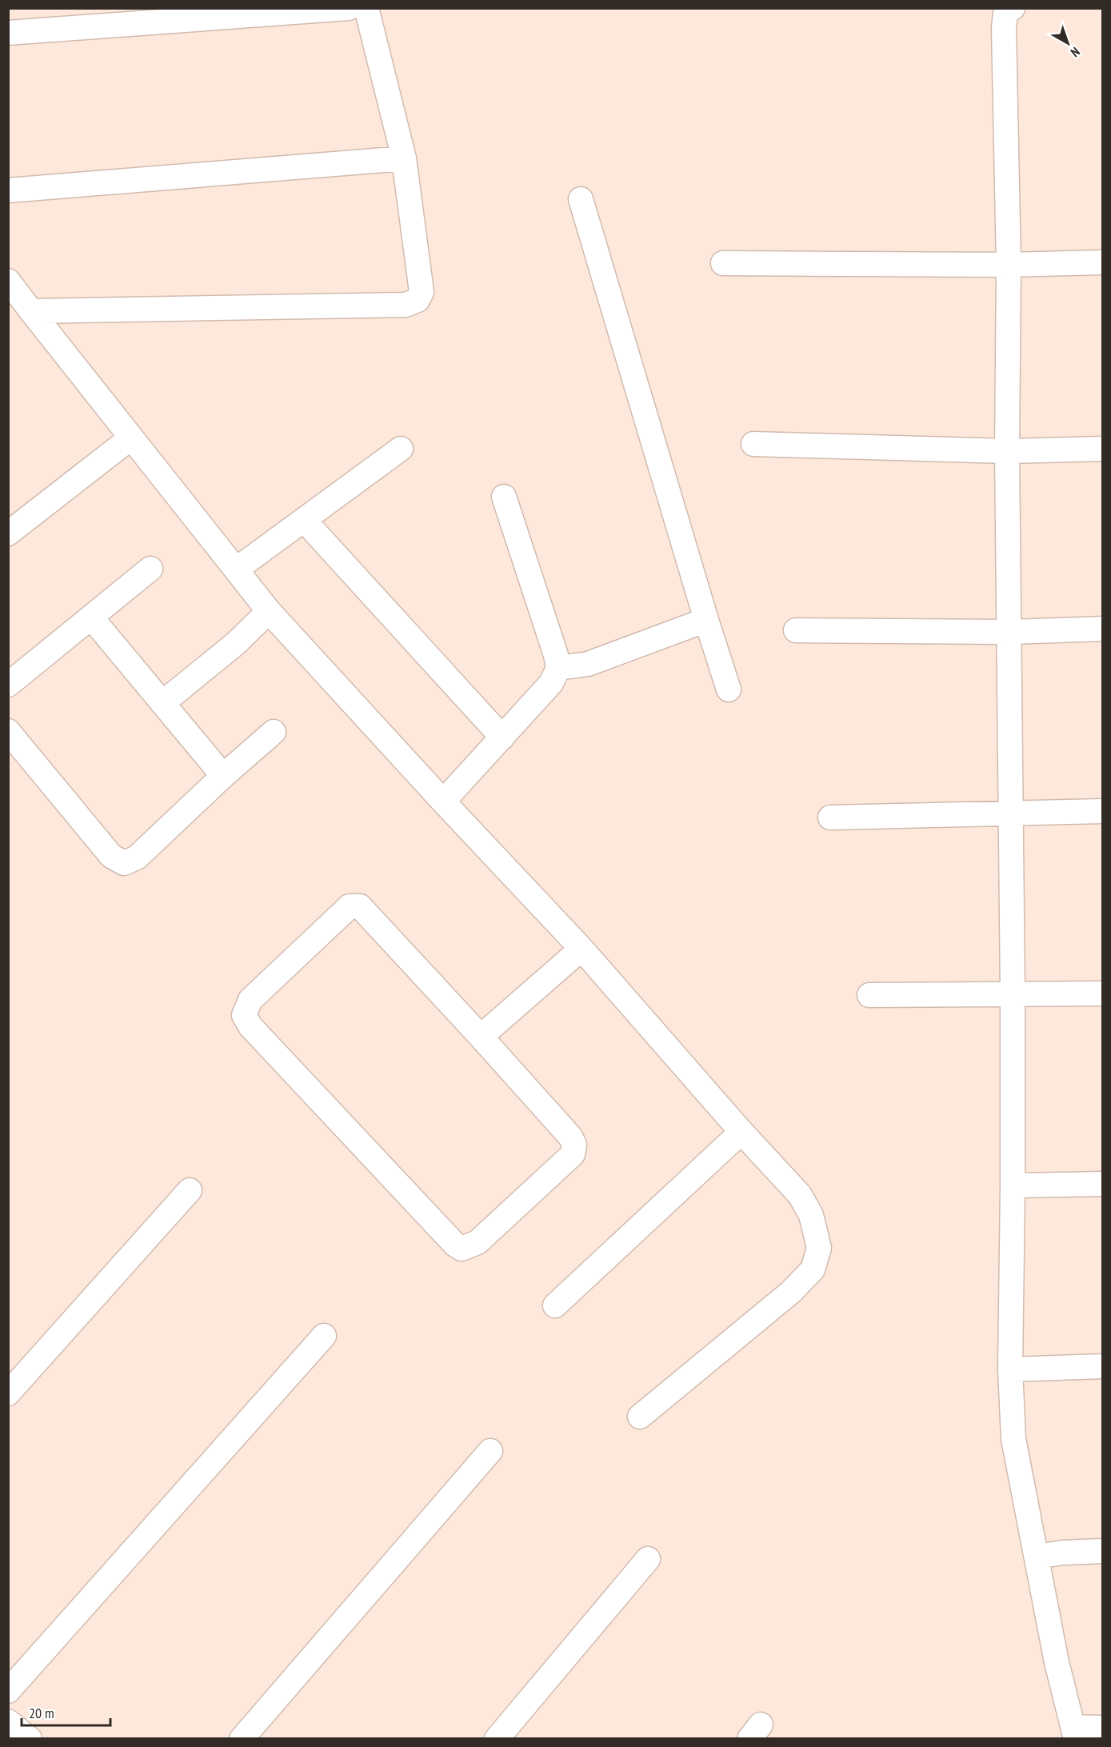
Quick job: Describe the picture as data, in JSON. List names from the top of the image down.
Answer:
{
  "scale_bar": "20 m",
  "north": "bottom right"
}
